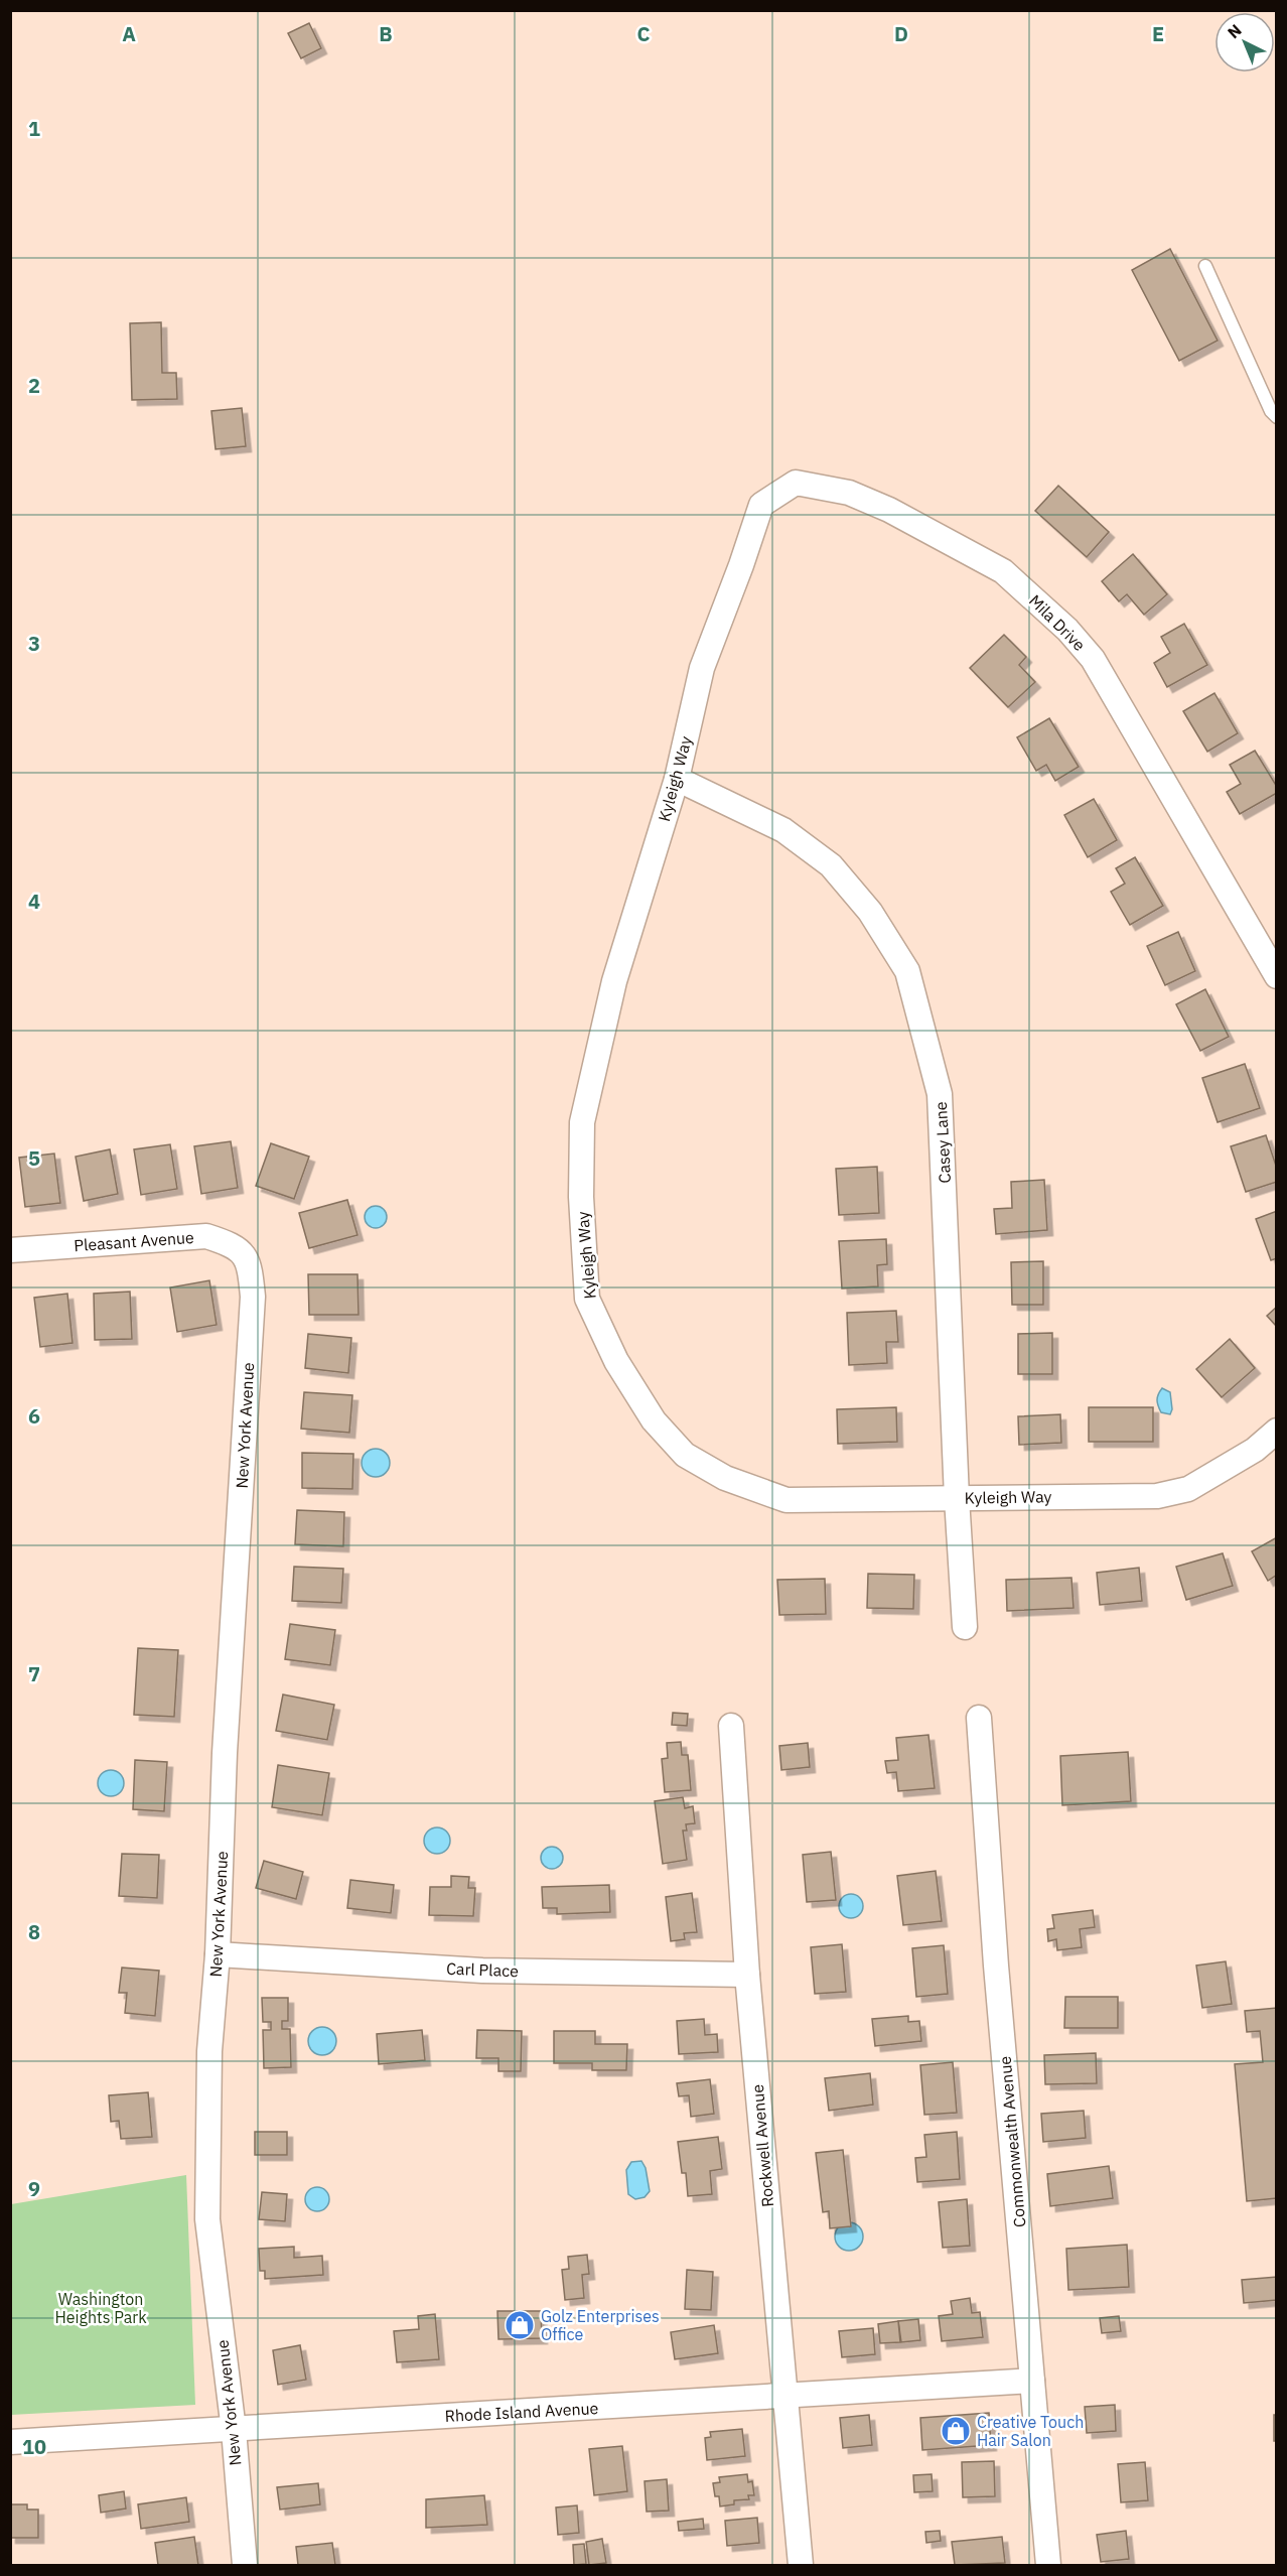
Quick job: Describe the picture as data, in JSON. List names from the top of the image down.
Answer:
{
  "streets": {
    "street": [
      "Mila Drive",
      "Kyleigh Way",
      "Casey Lane",
      "Pleasant Avenue",
      "New York Avenue",
      "Carl Place",
      "Commonwealth Avenue",
      "Rockwell Avenue",
      "Rhode Island Avenue"
    ]
  },
  "crossings": [
    ["Mila Drive", "Kyleigh Way"],
    ["Kyleigh Way", "Casey Lane"],
    ["Pleasant Avenue", "New York Avenue"],
    ["New York Avenue", "Carl Place"],
    ["New York Avenue", "Rhode Island Avenue"],
    ["Carl Place", "Rockwell Avenue"],
    ["Commonwealth Avenue", "Rhode Island Avenue"],
    ["Rockwell Avenue", "Rhode Island Avenue"]
  ],
  "parks": ["Washington Heights Park"],
  "places": {
    "shop": ["Golz Enterprises Office", "Creative Touch Hair Salon"]
  },
  "north": "top left",
  "grid": {
    "columns": [
      "A",
      "B",
      "C",
      "D",
      "E"
    ],
    "rows": [
      "1",
      "2",
      "3",
      "4",
      "5",
      "6",
      "7",
      "8",
      "9",
      "10"
    ]
  }
}
